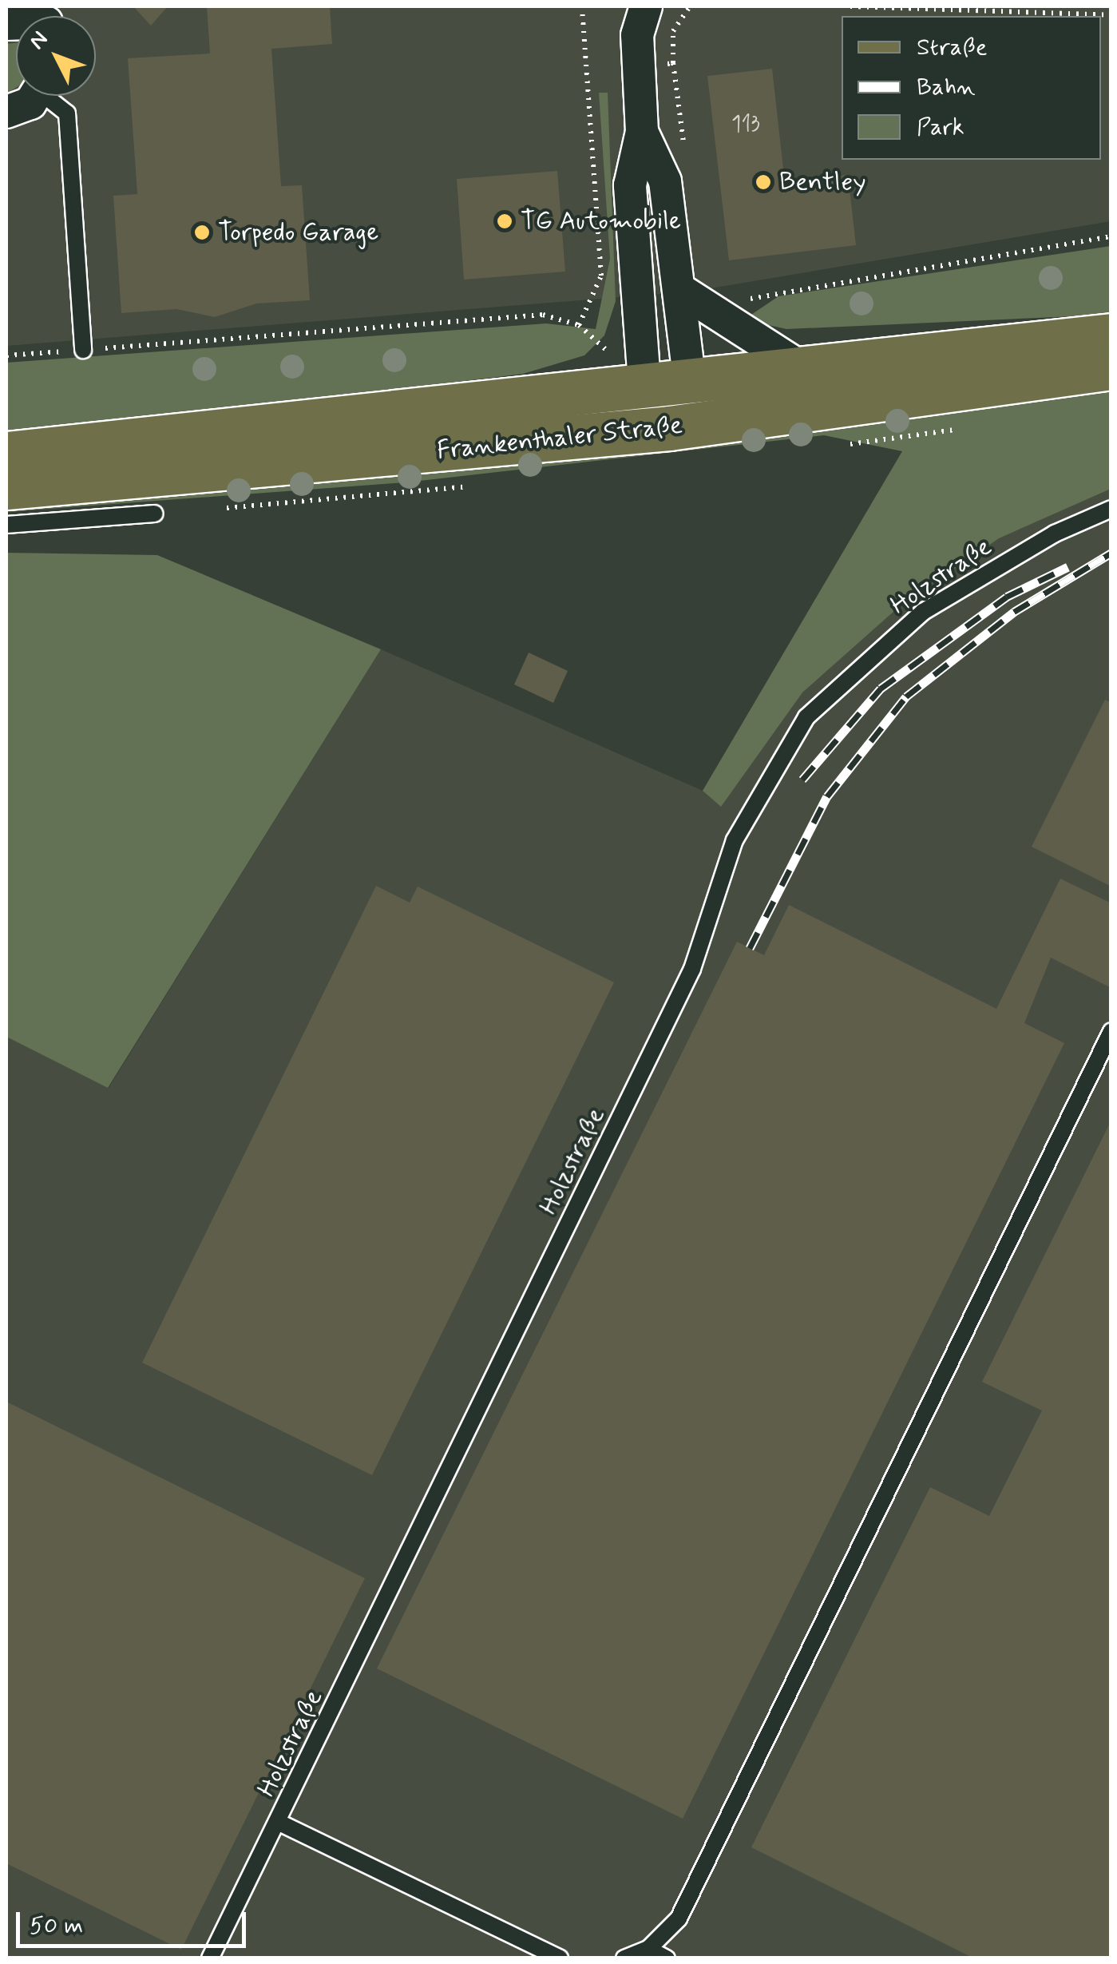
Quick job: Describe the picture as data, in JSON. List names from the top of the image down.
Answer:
{
  "streets": {
    "main road": ["Frankenthaler Straße"],
    "lane": ["Holzstraße"]
  },
  "places": ["Bentley", "TG Automobile", "Torpedo Garage"],
  "house_numbers": ["113"],
  "legend": ["Straße", "Bahn", "Park"],
  "scale_bar": "50 m",
  "north": "top left"
}
